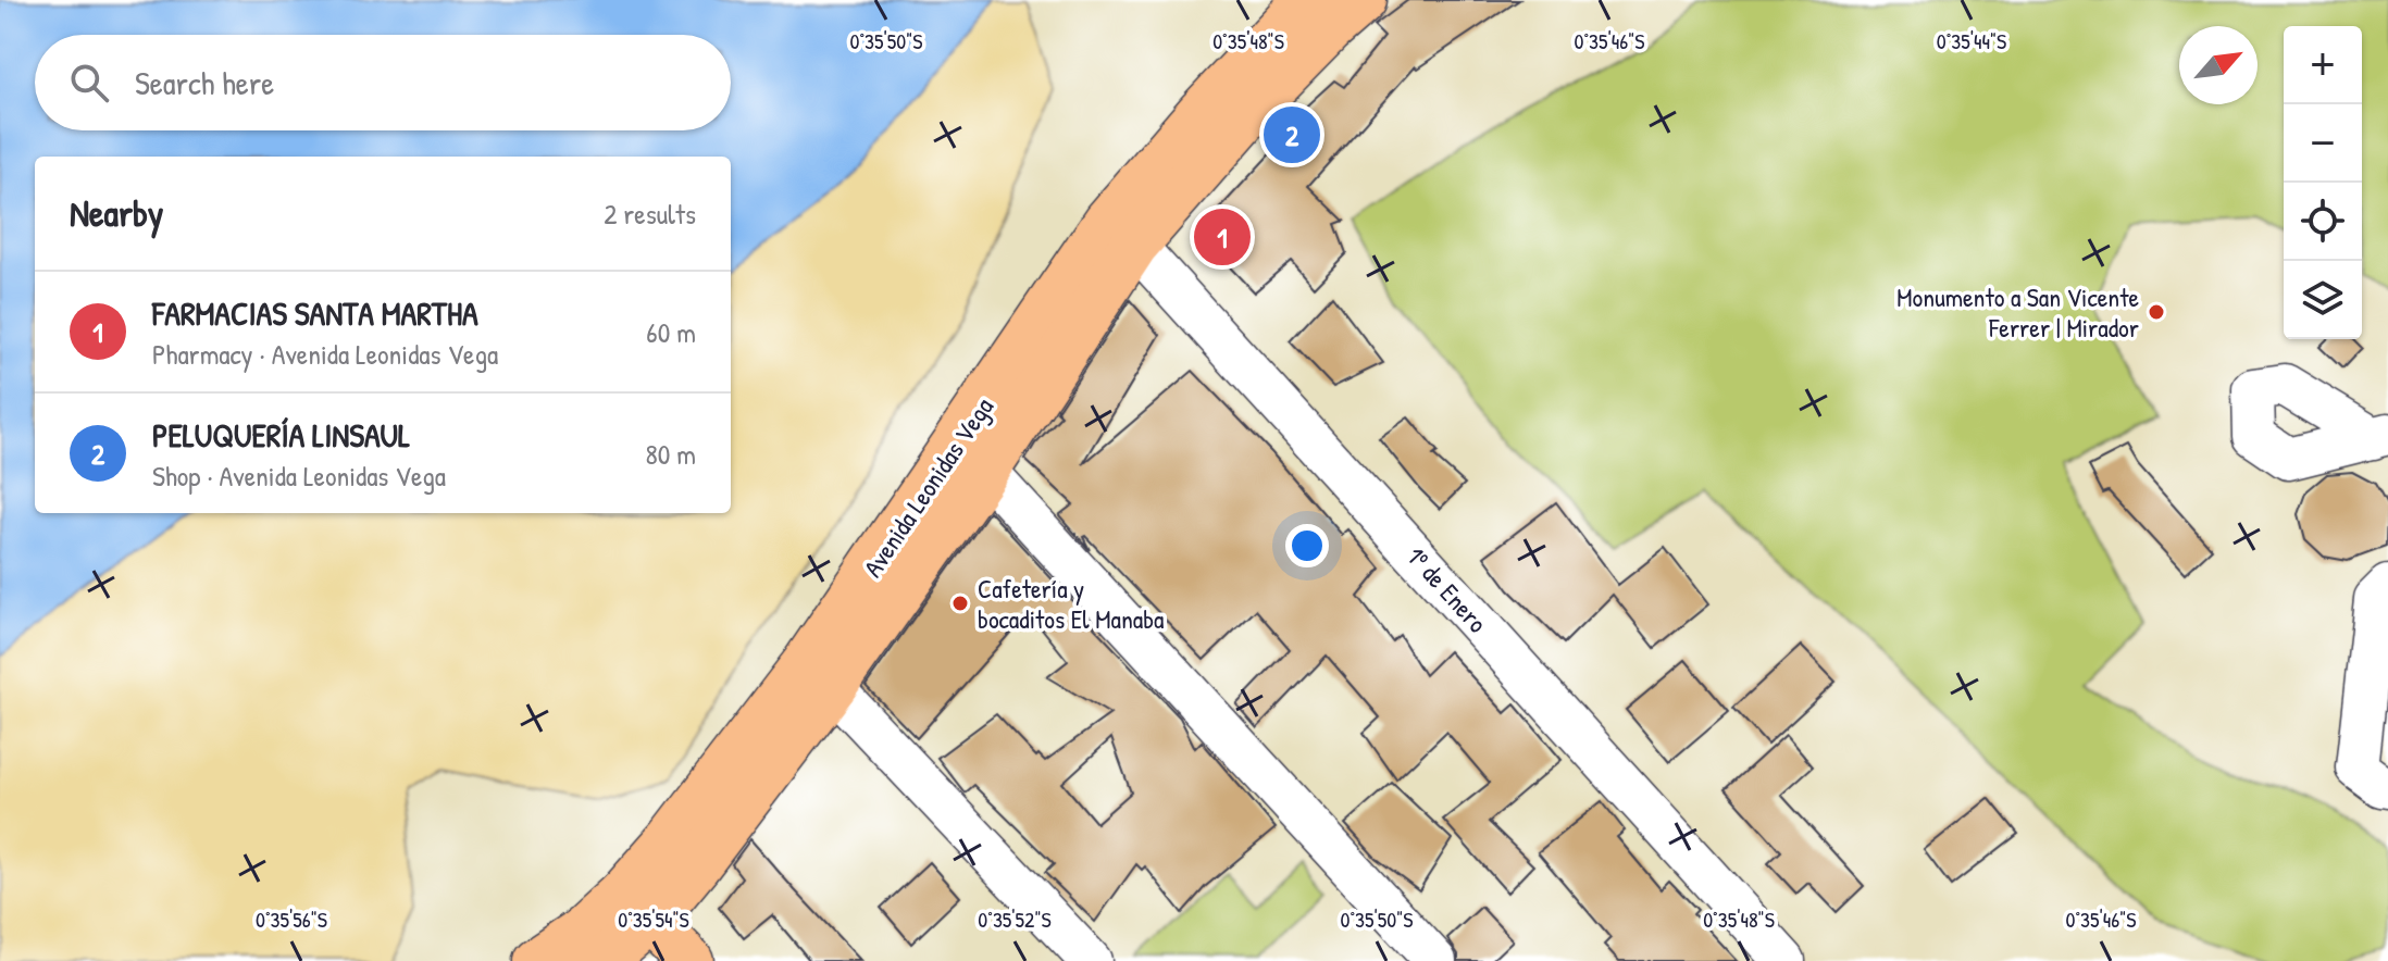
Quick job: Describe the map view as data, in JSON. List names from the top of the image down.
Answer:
{
  "streets": {
    "main road": ["Avenida Leonidas Vega"],
    "street": ["1º de Enero"]
  },
  "crossings": [
    ["Avenida Leonidas Vega", "1º de Enero"]
  ],
  "places": ["Monumento a San Vicente Ferrer | Mirador", "Cafetería y bocaditos El Manaba"],
  "north": "top right",
  "page": {
    "map_buttons": ["+", "−"],
    "search": "Search here",
    "pins": ["2", "1"],
    "heading": ["Nearby", "2 results"],
    "list": [
      {
        "mark": "1",
        "name": "FARMACIAS SANTA MARTHA",
        "note": "Pharmacy · Avenida Leonidas Vega",
        "value": "60 m"
      },
      {
        "mark": "2",
        "name": "PELUQUERÍA LINSAUL",
        "note": "Shop · Avenida Leonidas Vega",
        "value": "80 m"
      }
    ]
  },
  "coordinates": [
    "0°35'50\"S",
    "0°35'48\"S",
    "0°35'46\"S",
    "0°35'44\"S",
    "0°35'56\"S",
    "0°35'54\"S",
    "0°35'52\"S"
  ]
}
